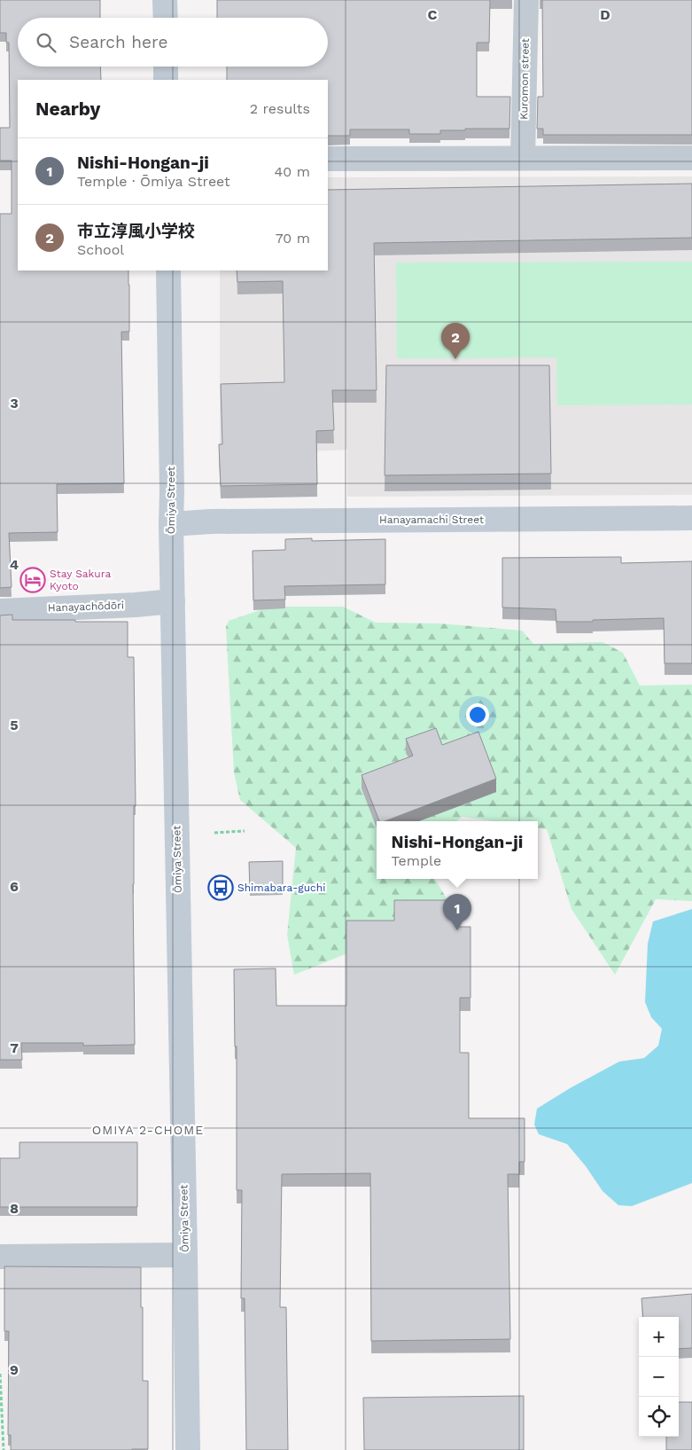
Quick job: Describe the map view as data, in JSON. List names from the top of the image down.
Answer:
{
  "streets": {
    "street": [
      "Kuromon street",
      "Ōmiya Street",
      "Hanayamachi Street",
      "Hanayachōdōri"
    ]
  },
  "crossings": [
    ["Ōmiya Street", "Hanayamachi Street"],
    ["Ōmiya Street", "Hanayachōdōri"]
  ],
  "districts": ["OMIYA 2-CHOME"],
  "places": {
    "hotel": ["Stay Sakura Kyoto"],
    "bus stop": ["Shimabara-guchi"]
  },
  "page": {
    "search": "Search here",
    "heading": ["Nearby", "2 results"],
    "list": [
      {
        "mark": "1",
        "name": "Nishi-Hongan-ji",
        "note": "Temple · Ōmiya Street",
        "value": "40 m"
      },
      {
        "mark": "2",
        "name": "市立淳風小学校",
        "note": "School",
        "value": "70 m"
      }
    ],
    "pins": ["2", "1"],
    "popup": ["Nishi-Hongan-ji", "Temple"],
    "map_buttons": ["+", "−"]
  },
  "grid": {
    "columns": ["C", "D"],
    "rows": [
      "3",
      "4",
      "5",
      "6",
      "7",
      "8",
      "9"
    ]
  }
}
